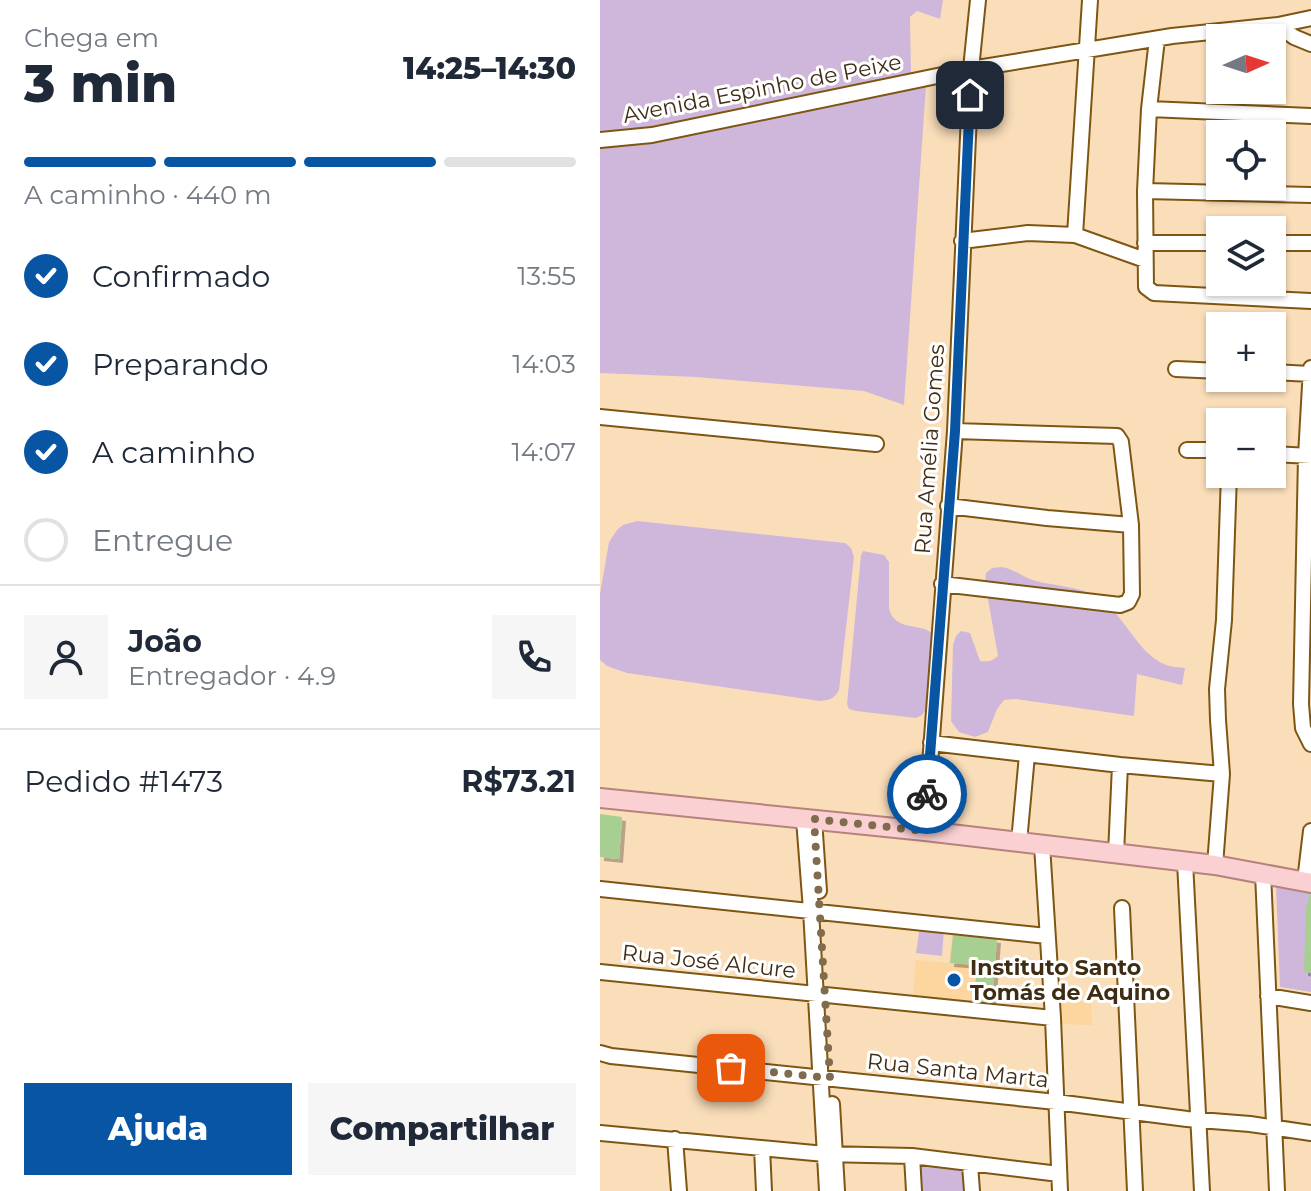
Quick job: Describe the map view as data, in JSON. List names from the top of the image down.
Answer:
{
  "streets": {
    "street": [
      "Avenida Espinho de Peixe",
      "Rua Amélia Gomes",
      "Rua José Alcure",
      "Rua Santa Marta"
    ]
  },
  "crossings": [
    ["Avenida Espinho de Peixe", "Rua Amélia Gomes"]
  ],
  "places": ["Instituto Santo Tomás de Aquino"],
  "north": "right",
  "page": {
    "heading": ["3 min", "Chega em", "14:25–14:30"],
    "panel": [
      "João",
      "Entregador · 4.9",
      "Pedido #1473",
      "R$73.21"
    ],
    "map_buttons": ["+", "−"],
    "bar": "A caminho · 440 m",
    "list": [
      ["Confirmado", "13:55"],
      ["Preparando", "14:03"],
      ["A caminho", "14:07"],
      "Entregue"
    ],
    "buttons": ["Ajuda", "Compartilhar"]
  }
}
